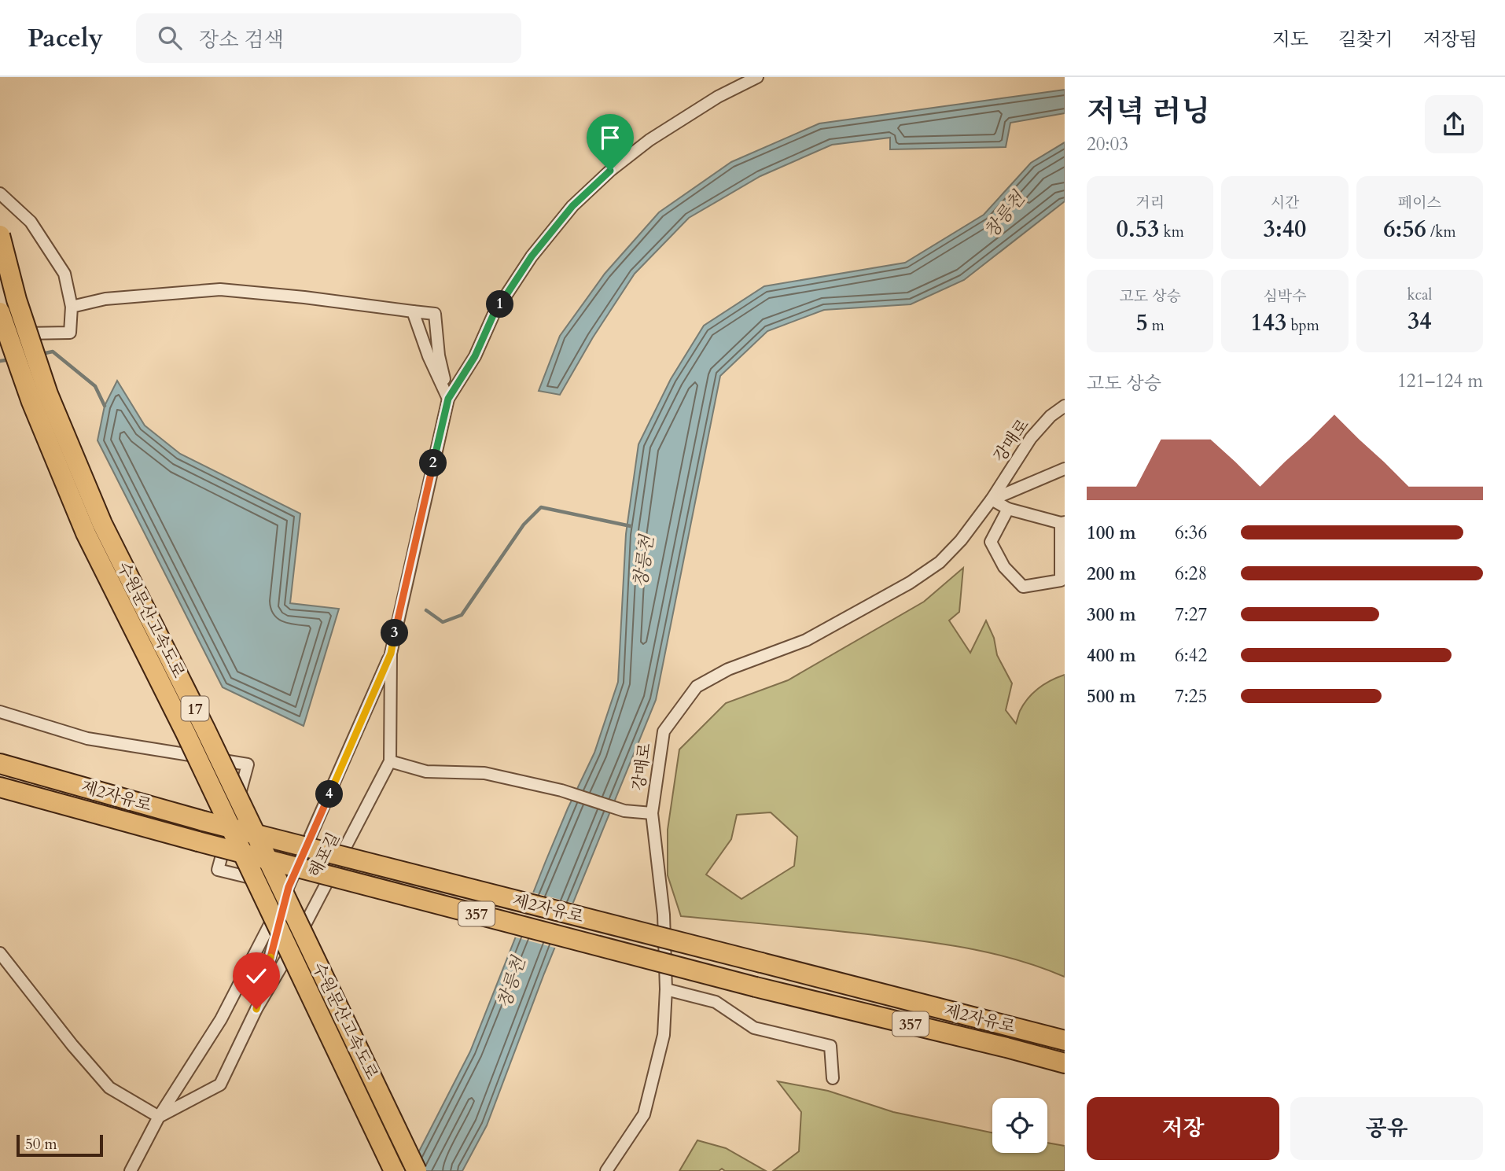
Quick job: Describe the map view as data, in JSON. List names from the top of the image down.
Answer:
{
  "streets": {
    "highway": [
      "수원문산고속도로",
      "17",
      "제2자유로",
      "357"
    ],
    "street": ["강매로", "해포길"]
  },
  "water": ["창릉천"],
  "scale_bar": "50 m",
  "page": {
    "header": "Pacely",
    "search": "장소 검색",
    "nav": ["지도", "길찾기", "저장됨"],
    "heading": ["저녁 러닝", "20:03"],
    "stats": [
      ["거리", "0.53 km"],
      ["시간", "3:40"],
      ["페이스", "6:56 /km"],
      ["고도 상승", "5 m"],
      ["심박수", "143 bpm"],
      ["kcal", "34"]
    ],
    "pins": [
      "1",
      "2",
      "3",
      "4"
    ],
    "chart": ["고도 상승", "121–124 m"],
    "list": [
      {
        "name": "100 m",
        "note": "6:36"
      },
      {
        "name": "200 m",
        "note": "6:28"
      },
      {
        "name": "300 m",
        "note": "7:27"
      },
      {
        "name": "400 m",
        "note": "6:42"
      },
      {
        "name": "500 m",
        "note": "7:25"
      }
    ],
    "buttons": ["저장", "공유"],
    "scale": "50 m"
  }
}
